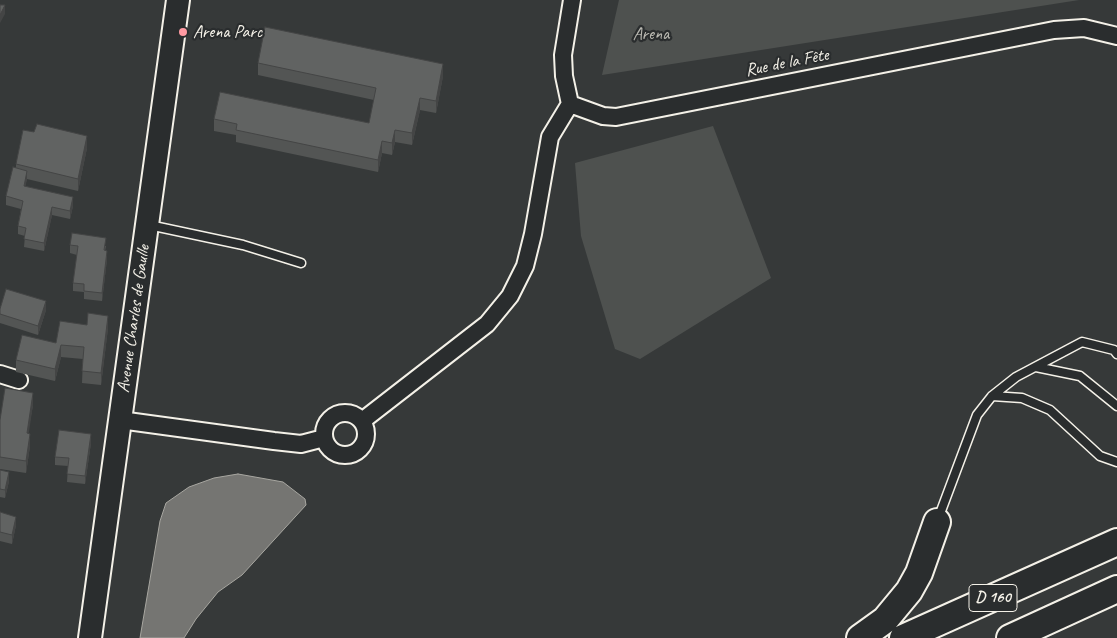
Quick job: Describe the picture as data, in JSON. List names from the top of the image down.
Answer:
{
  "streets": {
    "highway": ["D 160"],
    "main road": ["Avenue Charles de Gaulle"],
    "street": ["Rue de la Fête"]
  },
  "parks": ["Arena"],
  "places": ["Arena Parc"]
}
